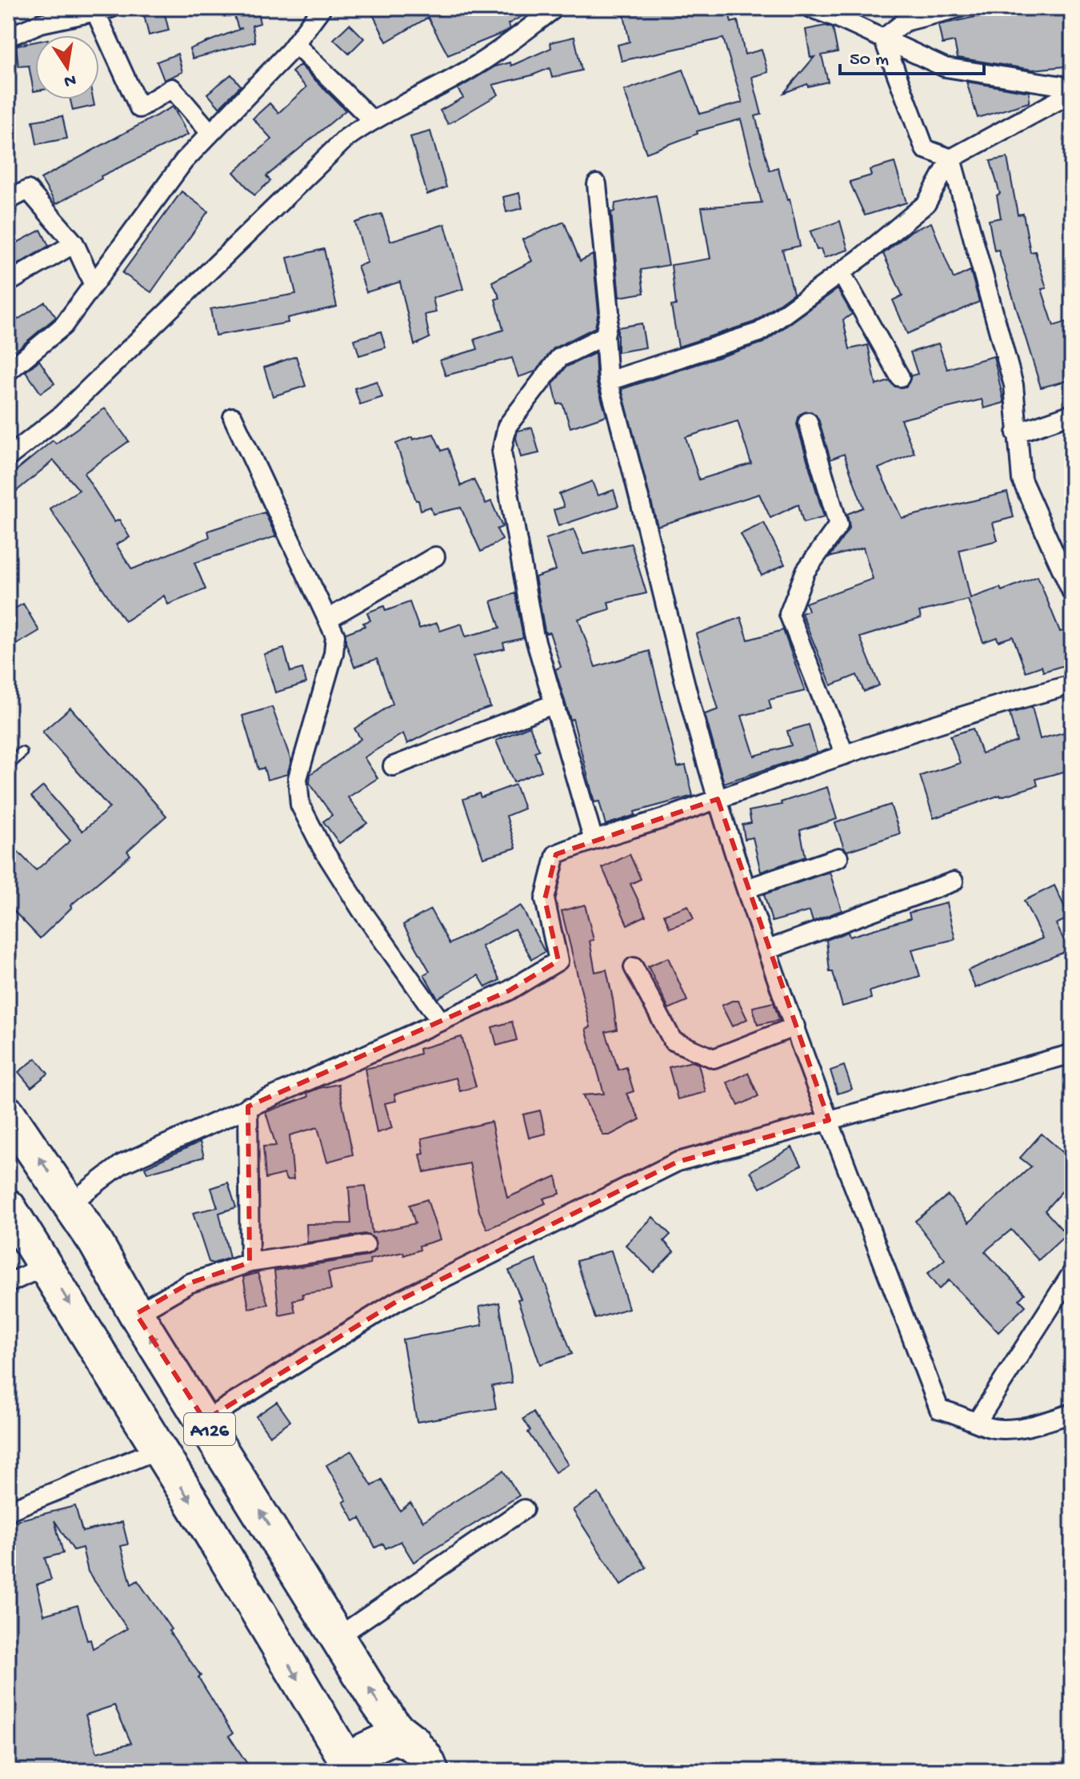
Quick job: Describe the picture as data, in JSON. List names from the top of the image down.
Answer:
{
  "streets": {
    "highway": ["A126"]
  },
  "scale_bar": "50 m",
  "north": "bottom"
}
